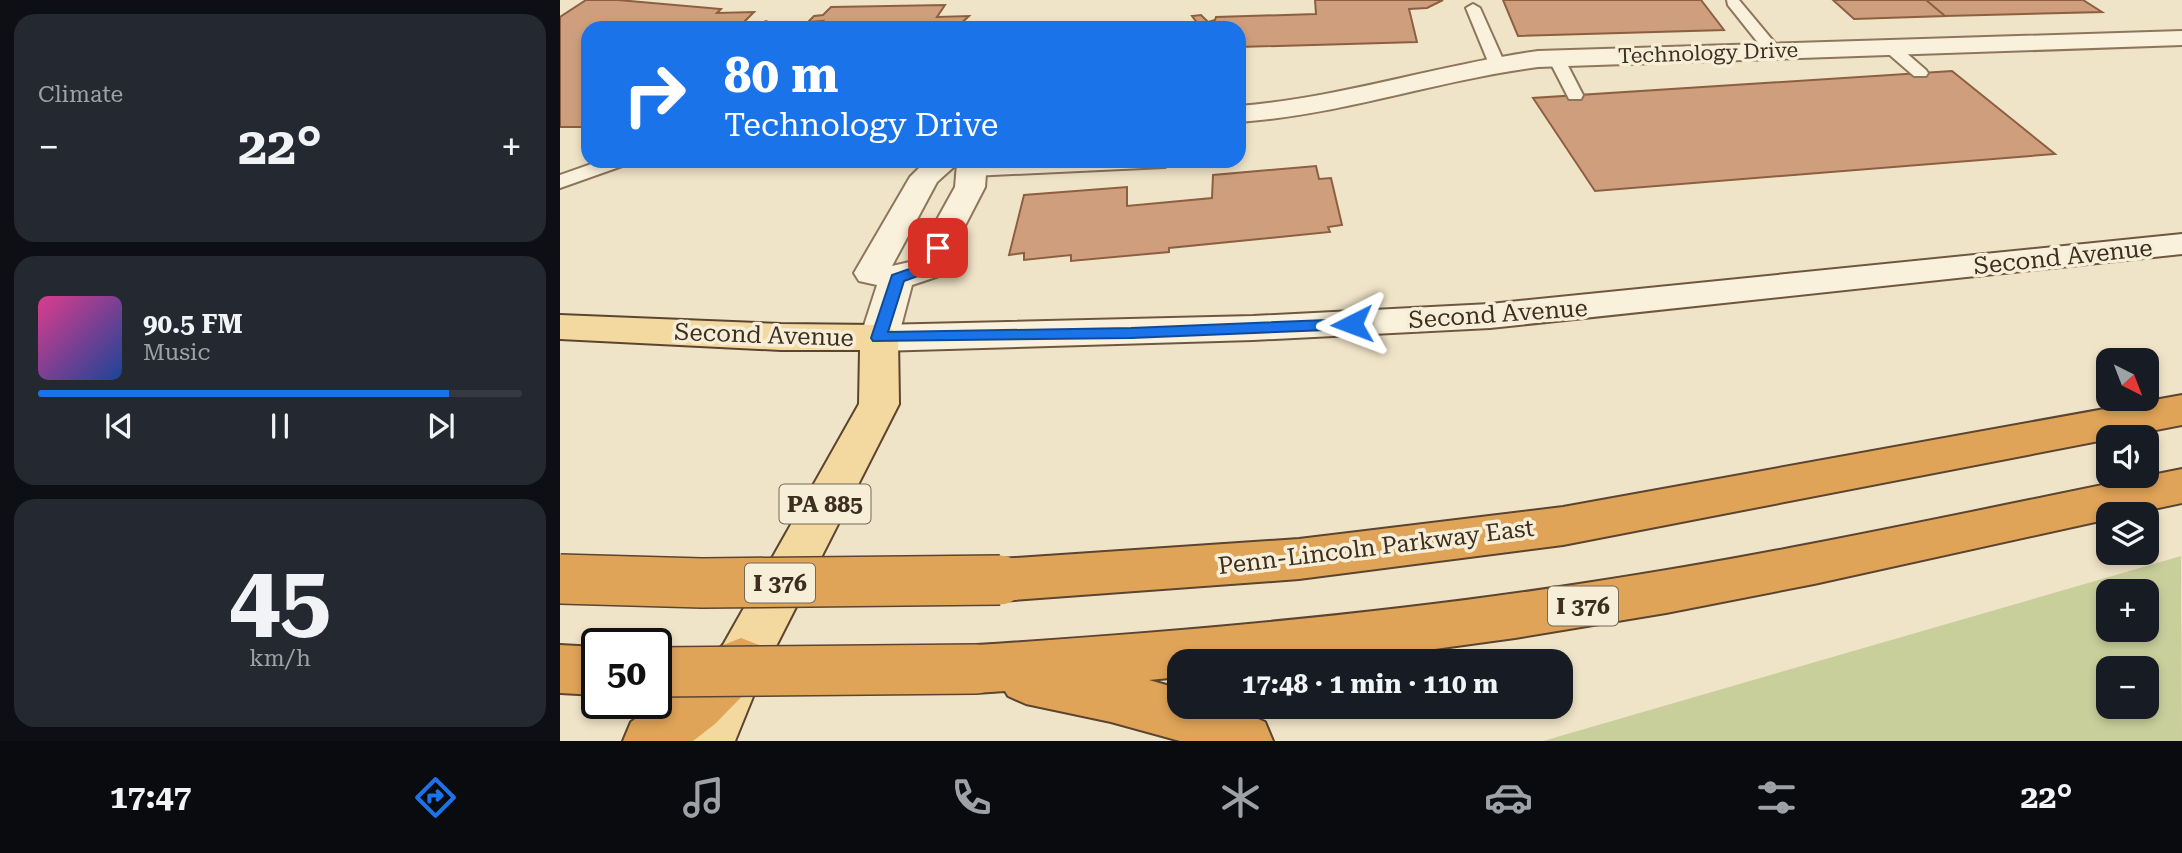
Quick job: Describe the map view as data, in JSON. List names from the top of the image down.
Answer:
{
  "streets": {
    "highway": ["Penn-Lincoln Parkway East", "I 376"],
    "main road": ["Second Avenue", "PA 885"],
    "street": ["Technology Drive"]
  },
  "crossings": [
    ["Second Avenue", "PA 885"]
  ],
  "north": "bottom right",
  "page": {
    "tile": [
      "Climate",
      ["45", "km/h"]
    ],
    "turn": ["80 m", "Technology Drive"],
    "heat": ["−", "22°", "+"],
    "song": ["90.5 FM", "Music"],
    "map_buttons": ["+", "−"],
    "limit": "50",
    "trip": "17:48 · 1 min · 110 m",
    "tabs": ["17:47", "22°"]
  }
}
